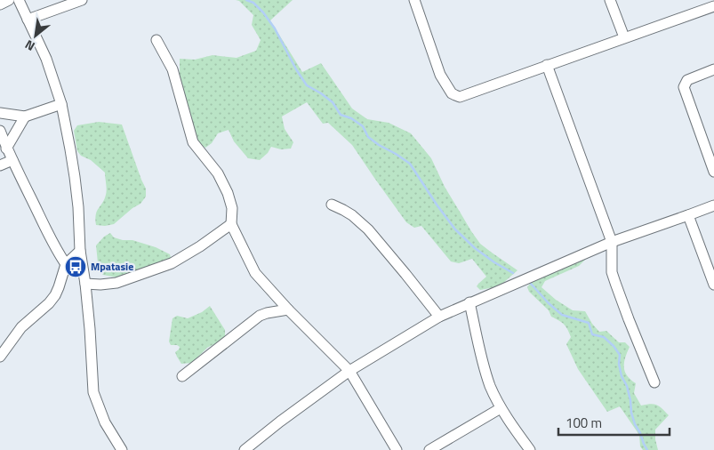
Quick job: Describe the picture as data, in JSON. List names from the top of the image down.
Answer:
{
  "places": {
    "bus stop": ["Mpatasie"]
  },
  "scale_bar": "100 m",
  "north": "bottom left"
}
